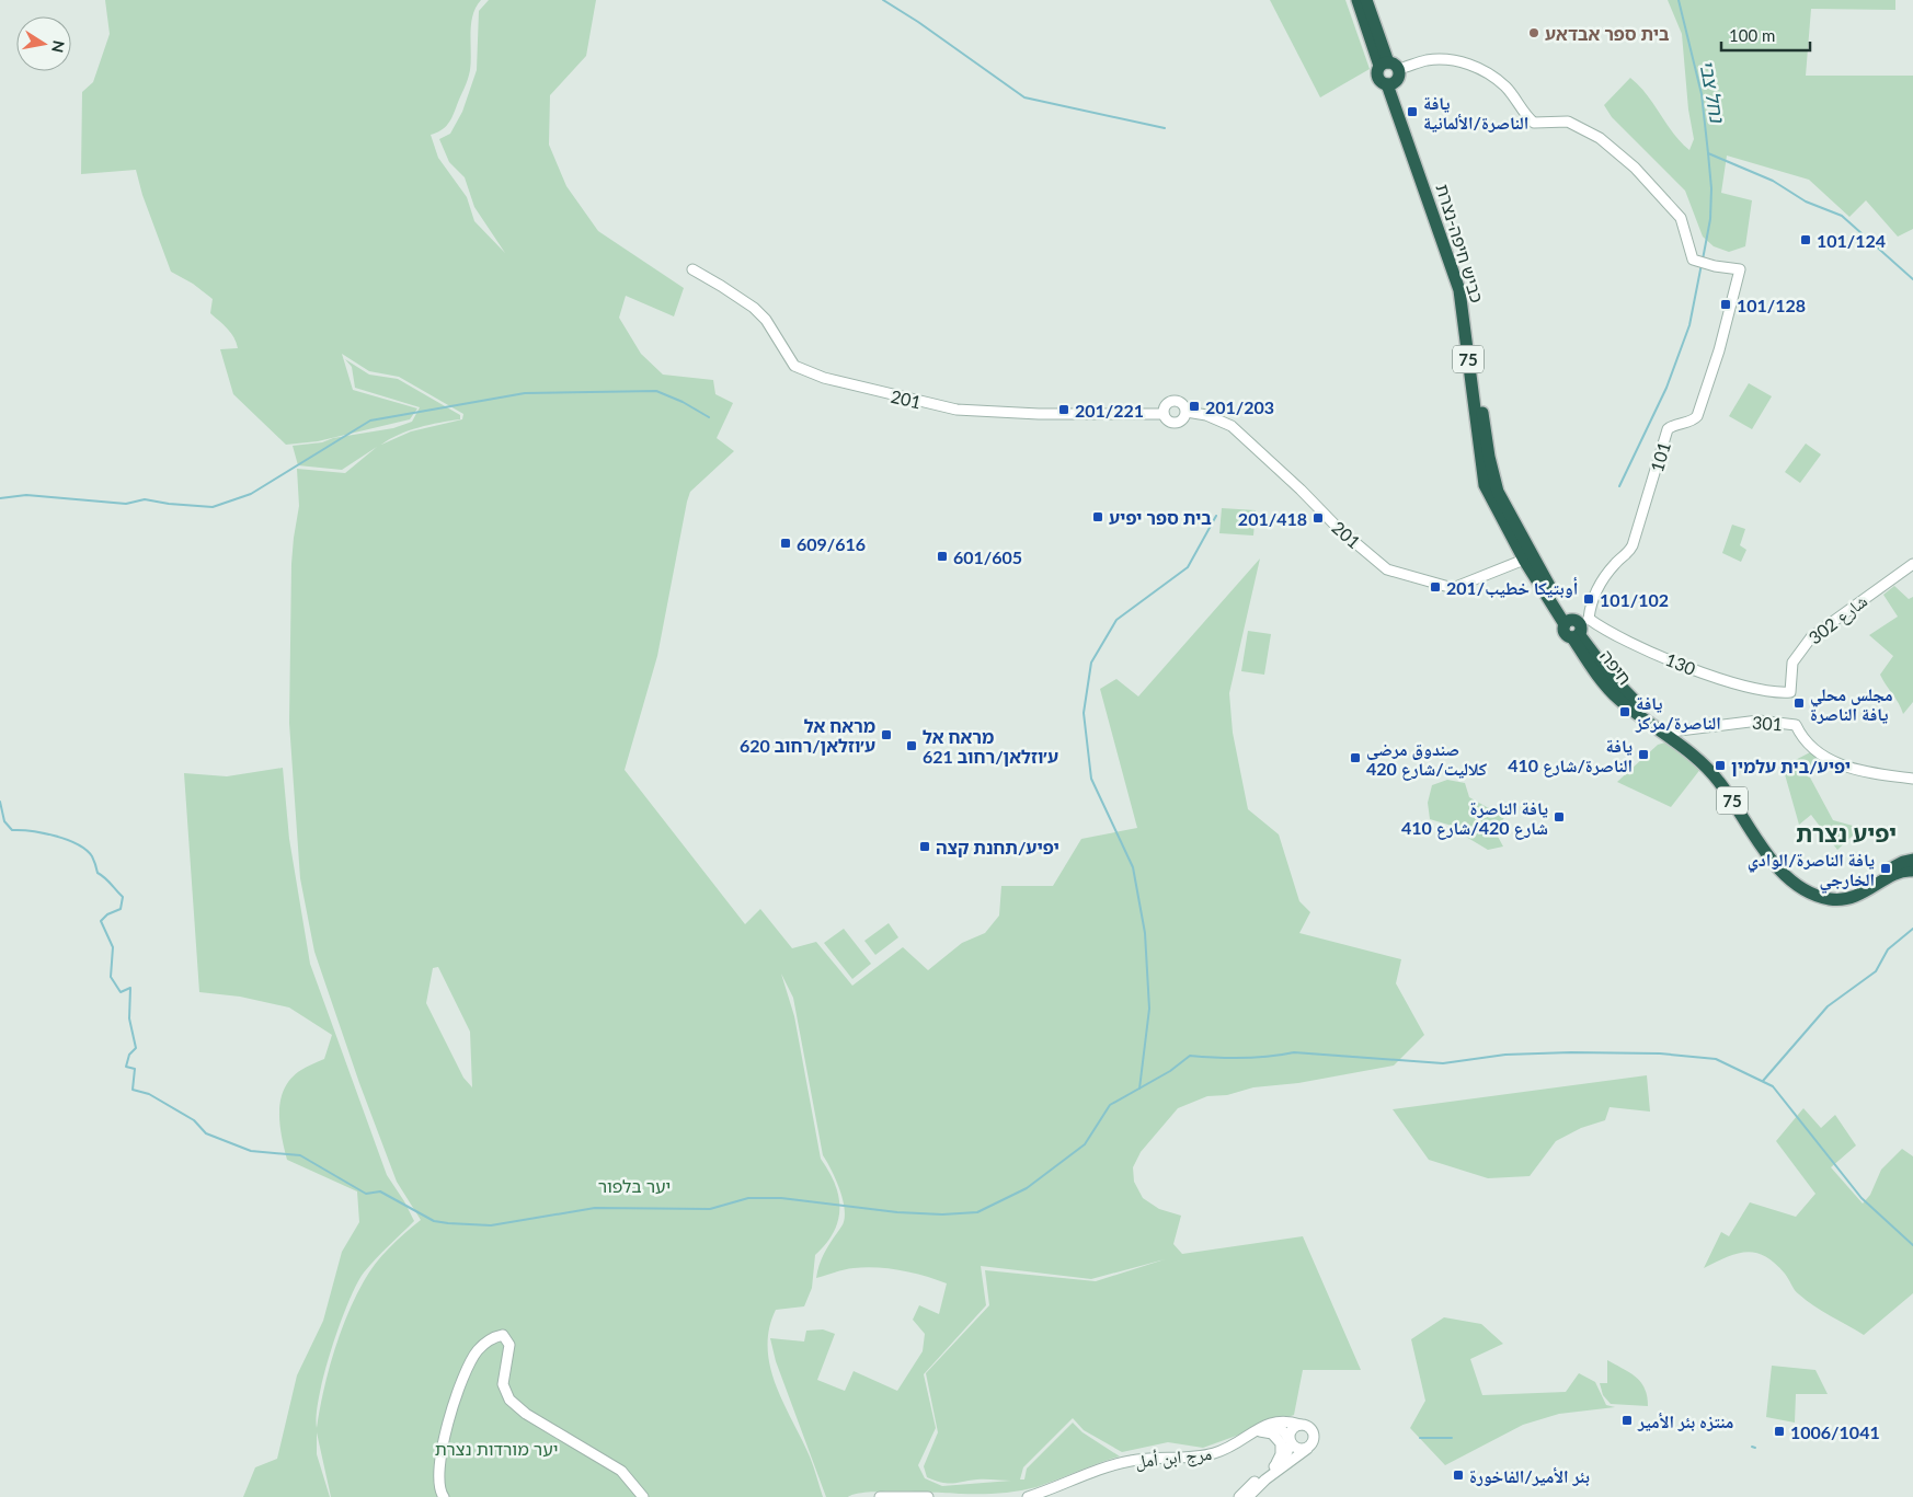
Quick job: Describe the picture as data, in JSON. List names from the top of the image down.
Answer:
{
  "streets": {
    "highway": ["כביש חיפה-נצרת", "75", "חיפה"],
    "street": [
      "201",
      "101",
      "شارع 302",
      "130",
      "301",
      "مرج ابن أمل"
    ]
  },
  "crossings": [
    ["כביש חיפה-נצרת", "201"],
    ["כביש חיפה-נצרת", "101"],
    ["כביש חיפה-נצרת", "130"],
    ["כביש חיפה-נצרת", "חיפה"],
    ["101", "130"],
    ["101", "חיפה"],
    ["شارع 302", "130"],
    ["130", "חיפה"],
    ["חיפה", "301"]
  ],
  "districts": ["יפיע נצרת"],
  "water": ["נחל צבי"],
  "parks": ["יער בלפור", "יער מורדות נצרת"],
  "places": {
    "other": ["בית ספר אבדאע"],
    "transit": [
      "يافة الناصرة/الألمانية",
      "101/124",
      "101/128",
      "201/203",
      "201/221",
      "בית ספר יפיע",
      "201/418",
      "609/616",
      "601/605",
      "أوبتيكا خطيب/201",
      "101/102",
      "مجلس محلي يافة الناصرة",
      "يافة الناصرة/مركز",
      "מראח אל ע׳וזלאן/רחוב 620",
      "מראח אל ע׳וזלאן/רחוב 621",
      "يافة الناصرة/شارع 410",
      "صندوق مرضى كلاليت/شارع 420",
      "יפיע/בית עלמין",
      "يافة الناصرة شارع 420/شارع 410",
      "יפיע/תחנת קצה",
      "يافة الناصرة/الوادي الخارجي",
      "منتزه بئر الأمير",
      "1006/1041",
      "بئر الأمير/الفاخورة"
    ]
  },
  "scale_bar": "100 m",
  "north": "right"
}
